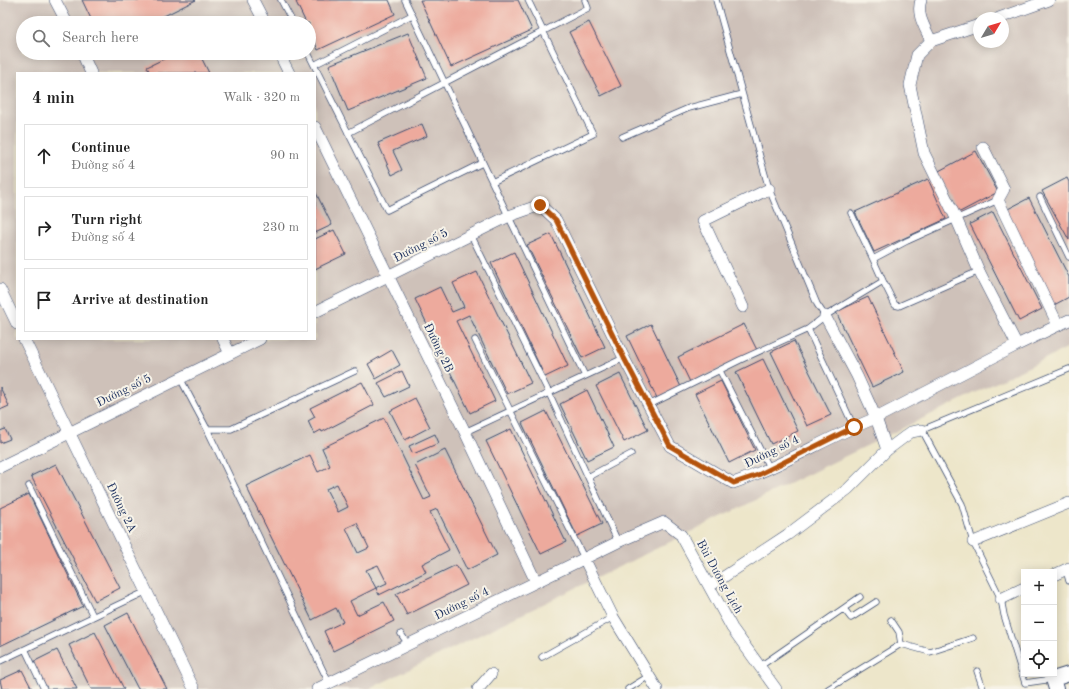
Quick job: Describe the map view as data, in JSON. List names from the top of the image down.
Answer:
{
  "streets": {
    "street": [
      "Đường số 5",
      "Đường 2B",
      "Đường số 4",
      "Đường 2A",
      "Bùi Dương Lịch"
    ]
  },
  "crossings": [
    ["Đường số 5", "Đường 2B"],
    ["Đường số 5", "Đường số 4"],
    ["Đường số 5", "Đường 2A"],
    ["Đường 2B", "Đường số 4"],
    ["Đường số 4", "Bùi Dương Lịch"]
  ],
  "north": "top right",
  "page": {
    "search": "Search here",
    "heading": ["4 min", "Walk · 320 m"],
    "list": [
      ["Continue", "Đường số 4", "90 m"],
      ["Turn right", "Đường số 4", "230 m"],
      "Arrive at destination"
    ],
    "map_buttons": ["+", "−"]
  }
}
